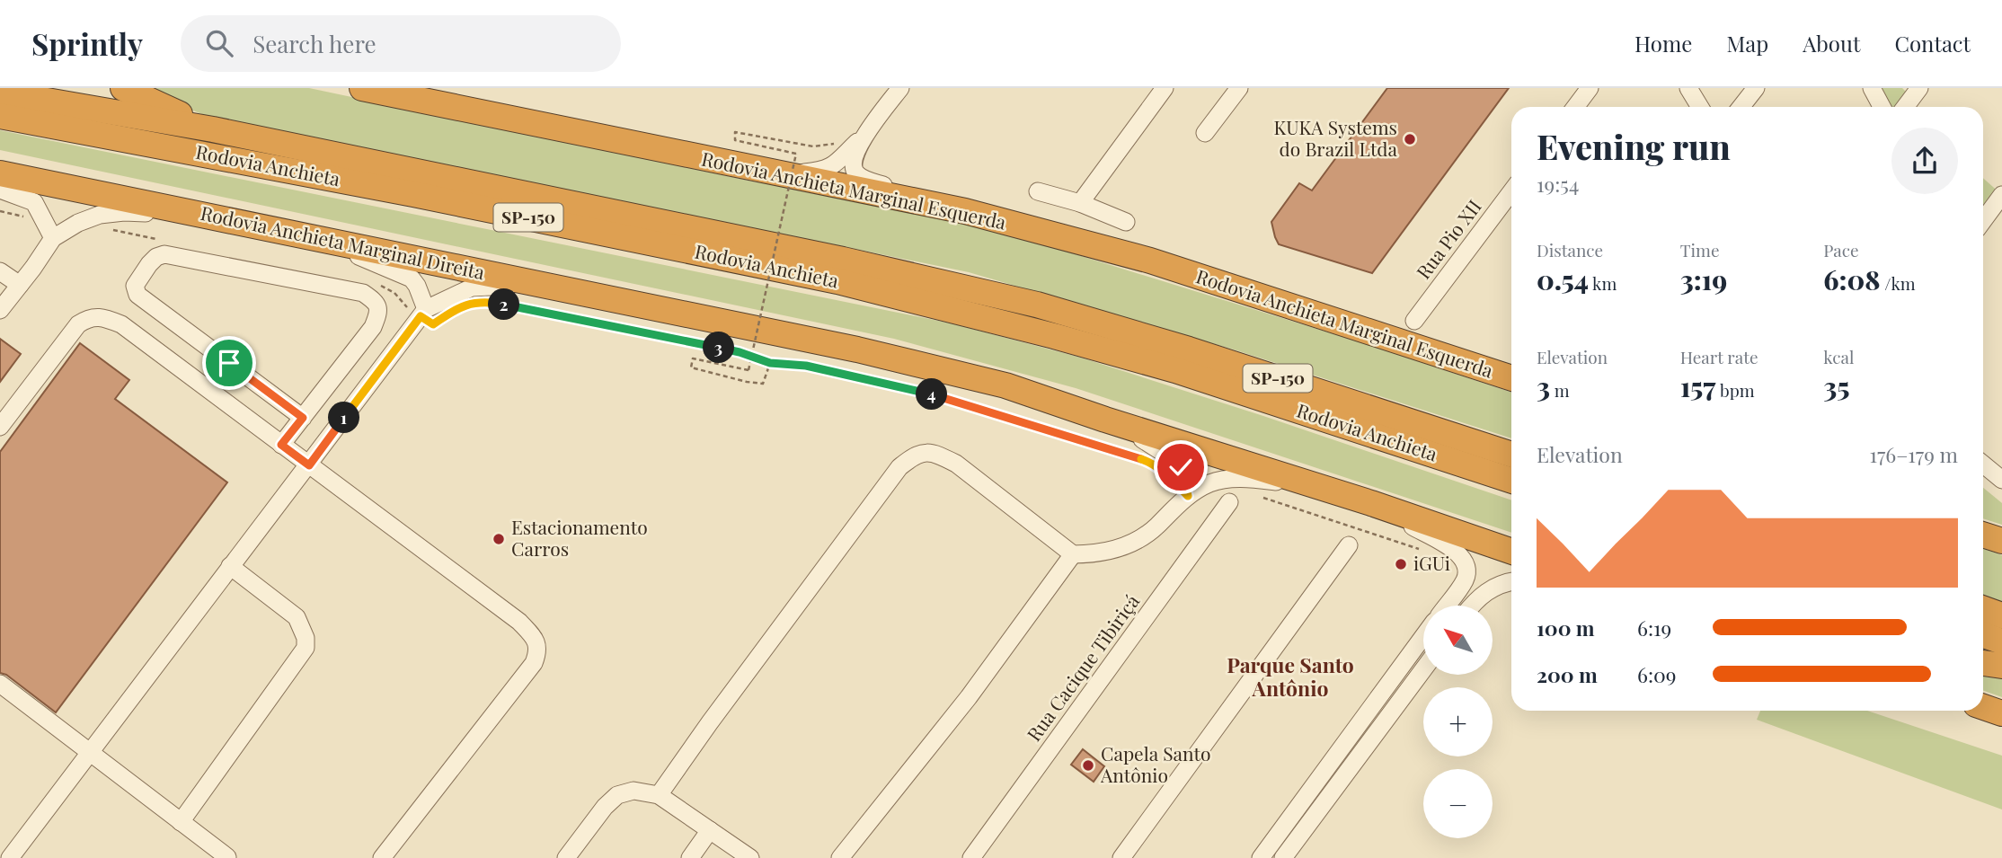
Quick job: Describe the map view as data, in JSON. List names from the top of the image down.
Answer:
{
  "streets": {
    "highway": [
      "Rodovia Anchieta",
      "Rodovia Anchieta Marginal Esquerda",
      "SP-150",
      "Rodovia Anchieta Marginal Direita"
    ],
    "street": ["Rua Pio XII", "Rua Cacique Tibiriçá"]
  },
  "districts": ["Parque Santo Antônio"],
  "places": [
    "KUKA Systems do Brazil Ltda",
    "Estacionamento Carros",
    "iGUi",
    "Capela Santo Antônio"
  ],
  "north": "top left",
  "page": {
    "header": "Sprintly",
    "search": "Search here",
    "nav": [
      "Home",
      "Map",
      "About",
      "Contact"
    ],
    "heading": ["Evening run", "19:54"],
    "stats": [
      ["Distance", "0.54 km"],
      ["Time", "3:19"],
      ["Pace", "6:08 /km"],
      ["Elevation", "3 m"],
      ["Heart rate", "157 bpm"],
      ["kcal", "35"]
    ],
    "pins": [
      "2",
      "3",
      "4",
      "1"
    ],
    "chart": ["Elevation", "176–179 m"],
    "list": [
      {
        "name": "100 m",
        "note": "6:19"
      },
      {
        "name": "200 m",
        "note": "6:09"
      }
    ],
    "map_buttons": ["+", "−"]
  }
}
